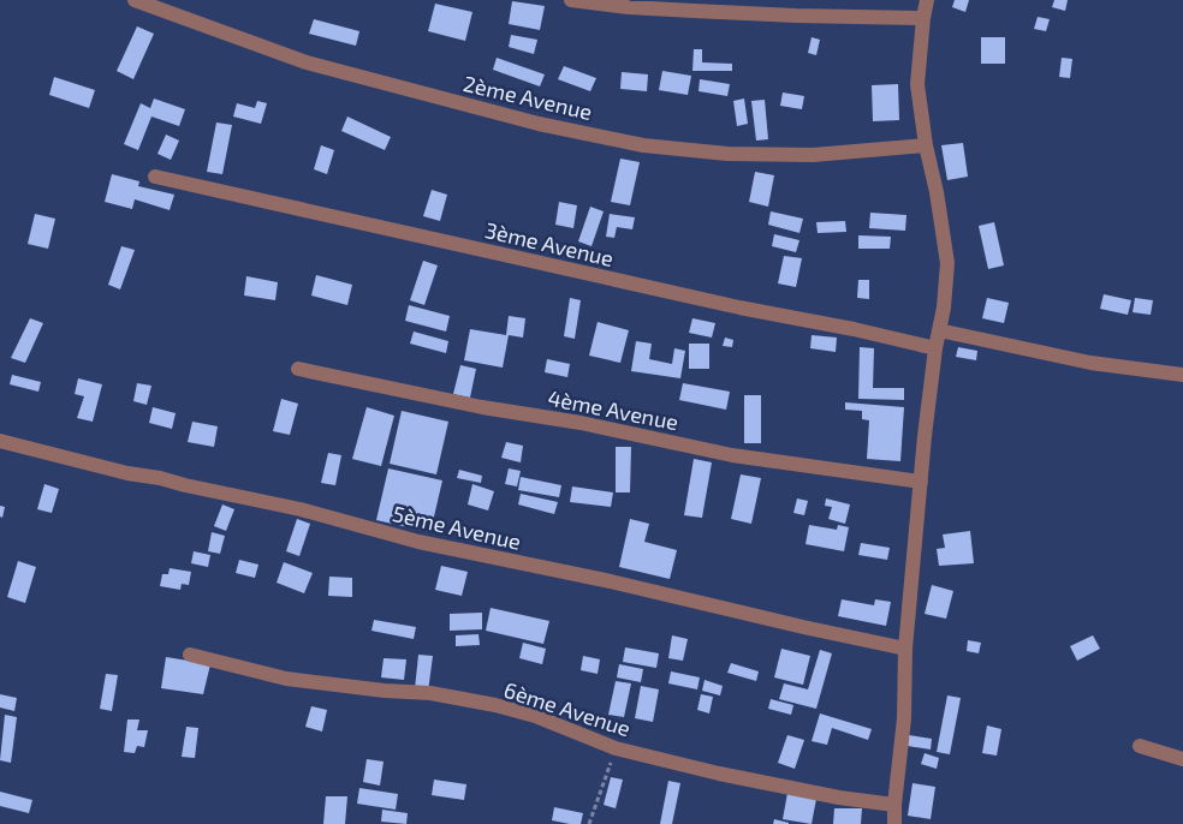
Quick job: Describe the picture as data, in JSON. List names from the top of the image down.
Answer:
{
  "streets": {
    "street": [
      "2ème Avenue",
      "3ème Avenue",
      "4ème Avenue",
      "5ème Avenue",
      "6ème Avenue"
    ]
  }
}
